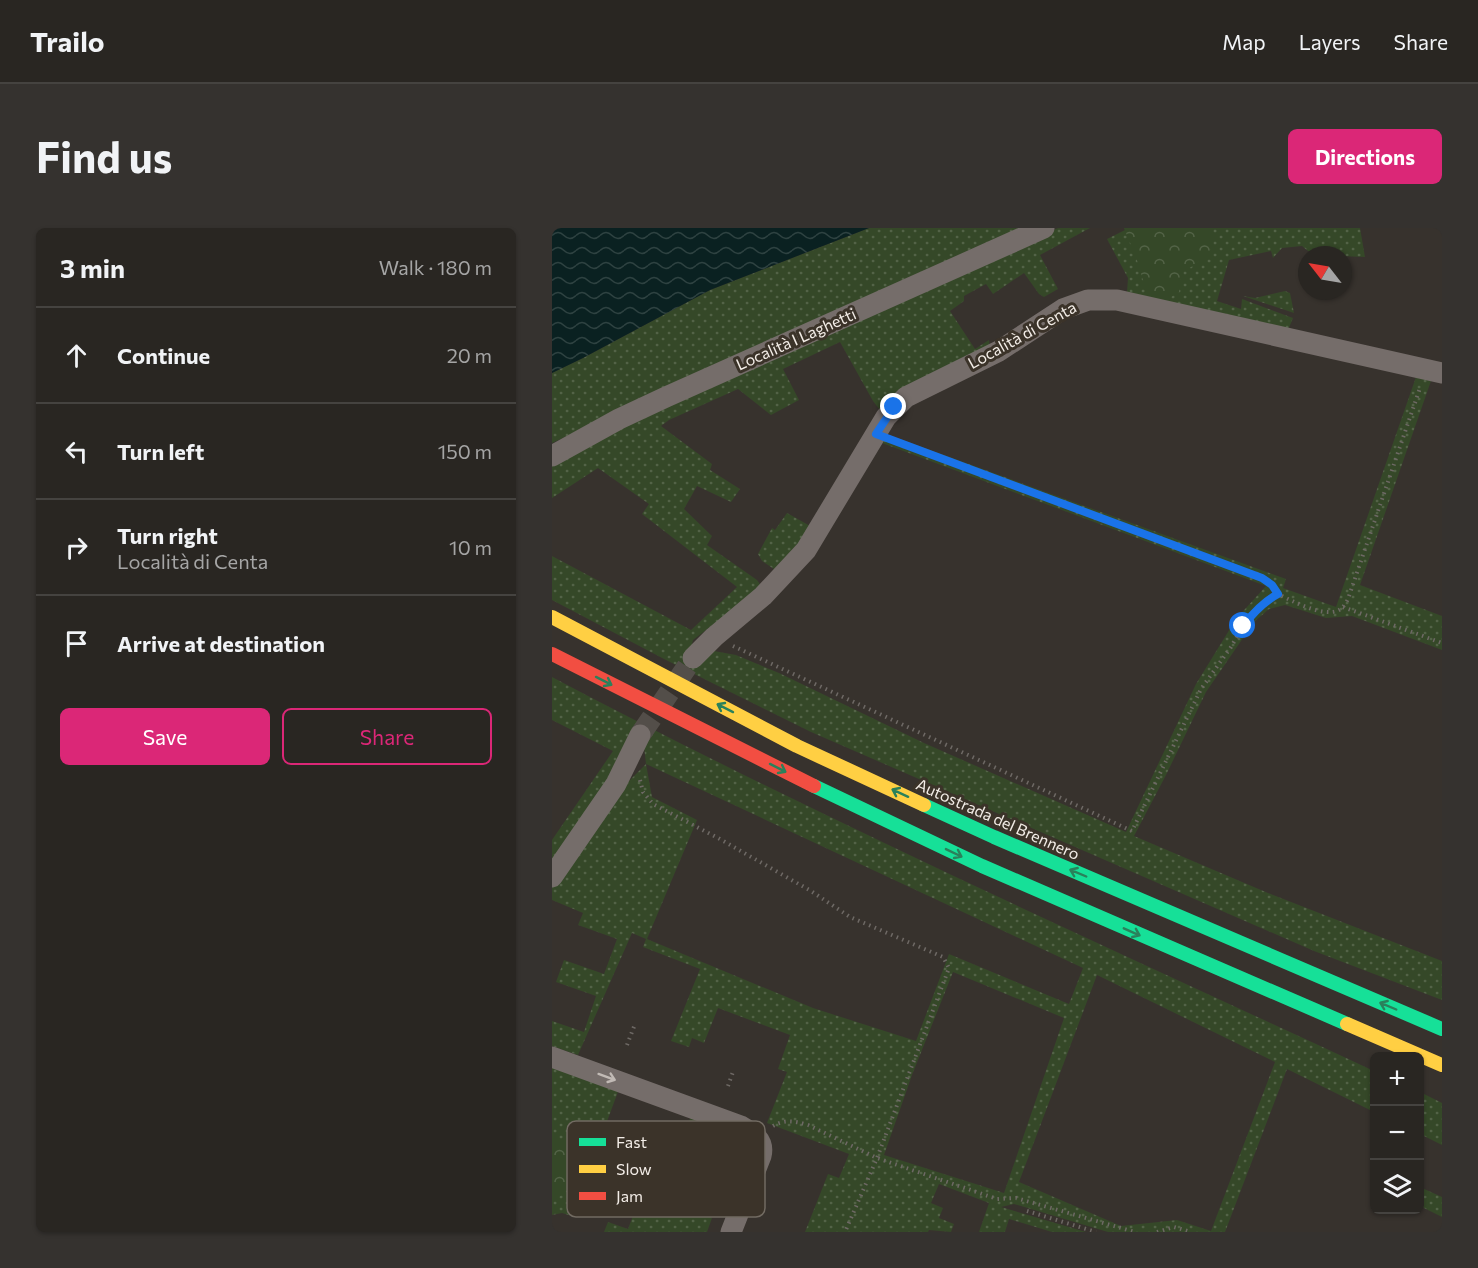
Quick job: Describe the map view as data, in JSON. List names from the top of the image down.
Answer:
{
  "streets": {
    "highway": ["Autostrada del Brennero"],
    "street": ["Località di Centa", "Località I Laghetti"]
  },
  "legend": ["Fast", "Slow", "Jam"],
  "north": "top left",
  "page": {
    "header": "Trailo",
    "nav": ["Map", "Layers", "Share"],
    "buttons": [
      "Directions",
      ["Save", "Share"]
    ],
    "title": "Find us",
    "heading": ["3 min", "Walk · 180 m"],
    "list": [
      ["Continue", "20 m"],
      ["Turn left", "150 m"],
      ["Turn right", "Località di Centa", "10 m"],
      "Arrive at destination"
    ],
    "map_buttons": ["+", "−"]
  }
}
